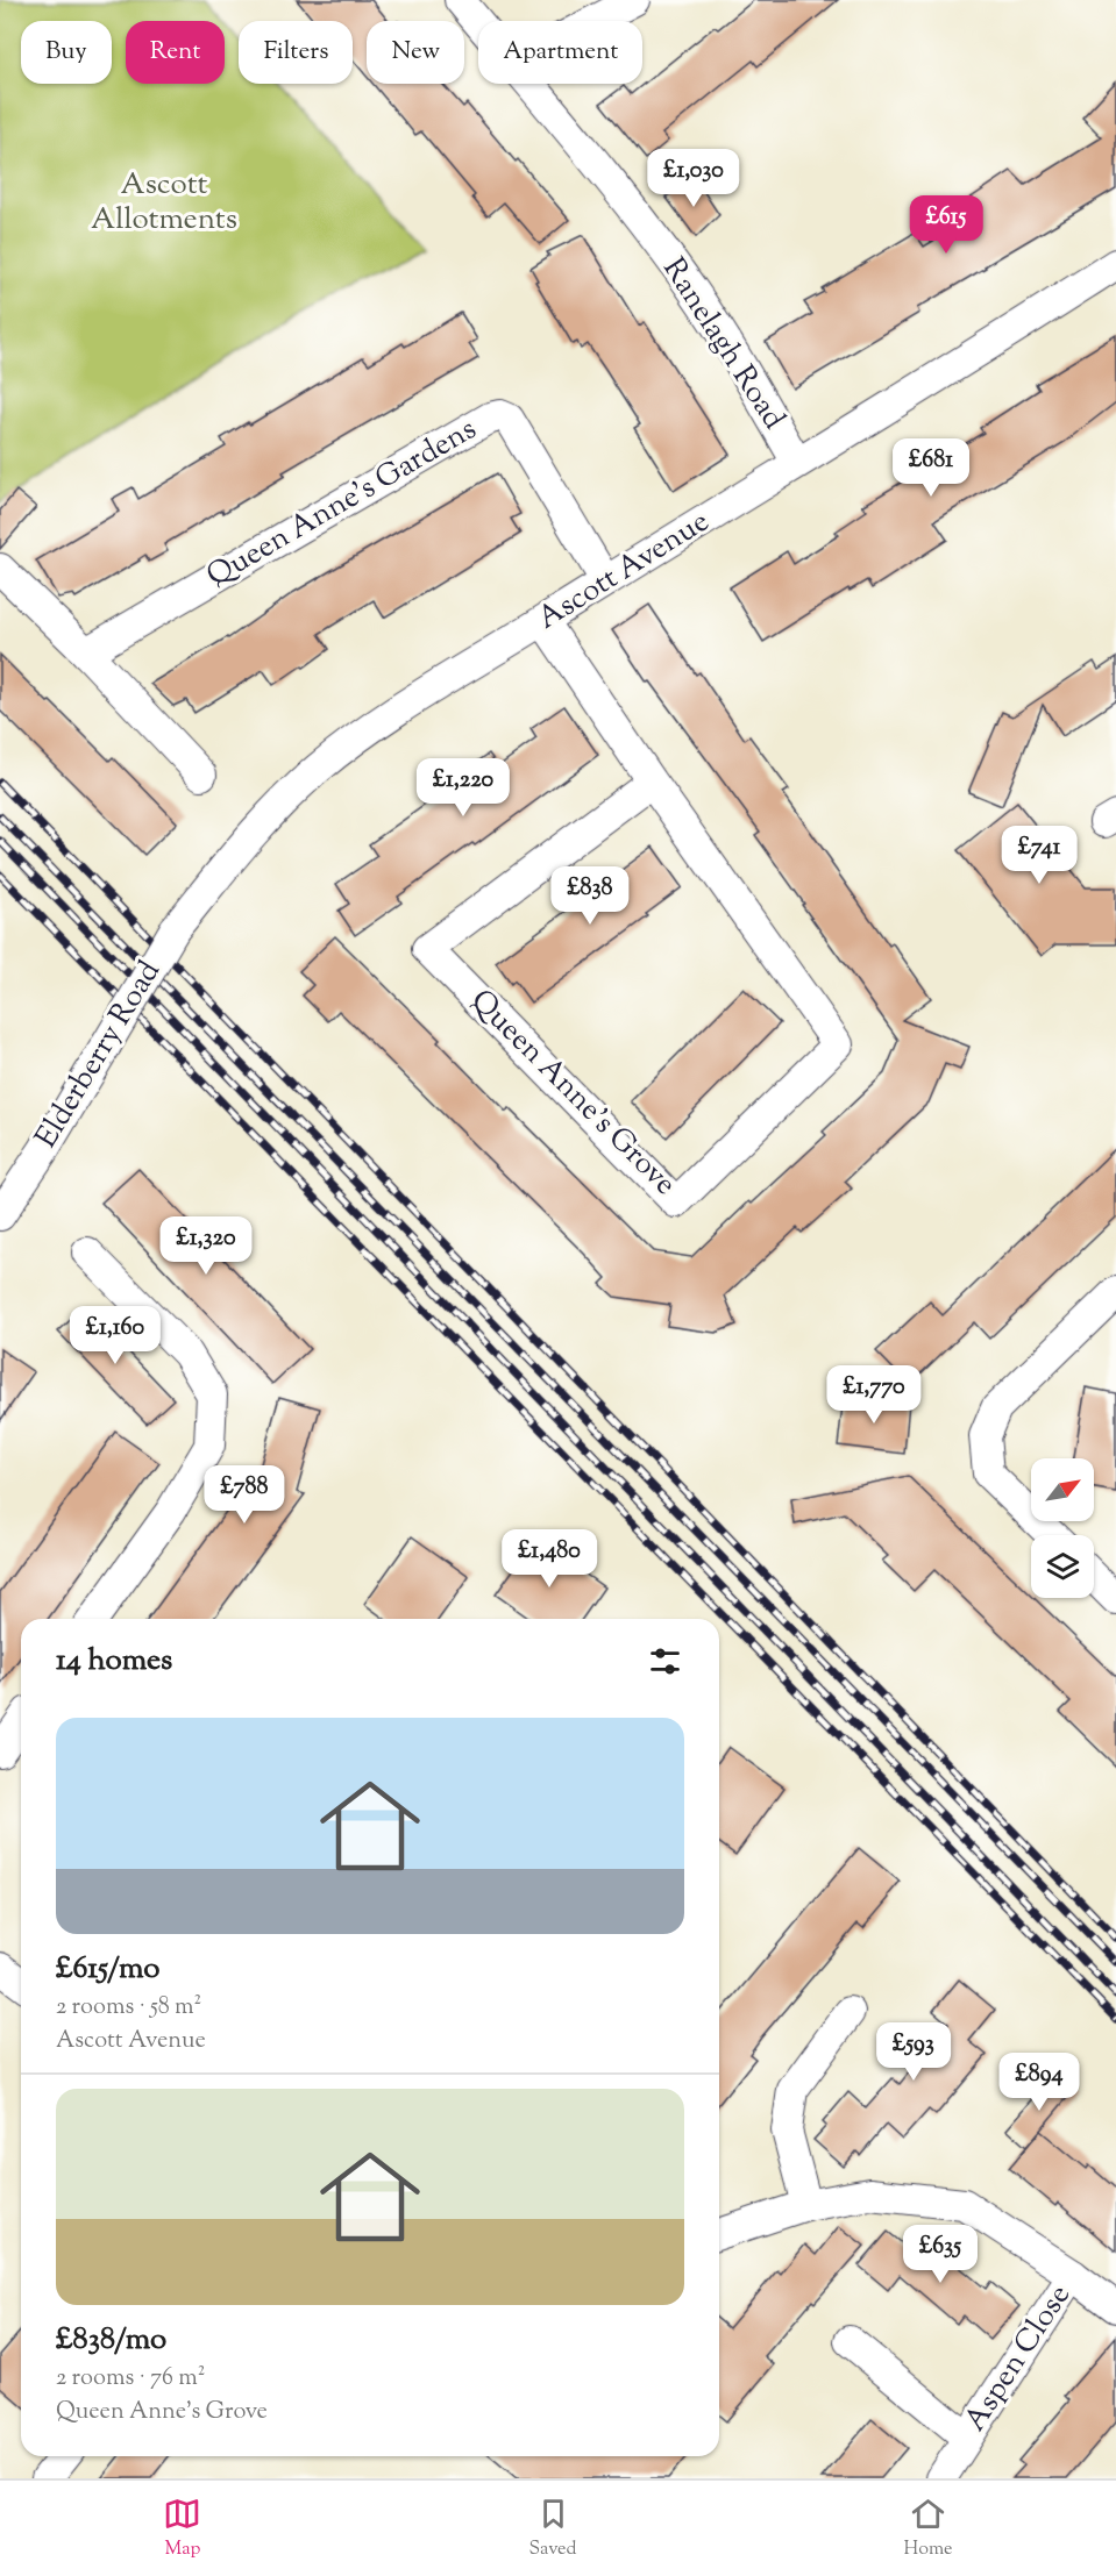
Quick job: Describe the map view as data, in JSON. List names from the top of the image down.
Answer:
{
  "streets": {
    "street": [
      "Ranelagh Road",
      "Queen Anne's Gardens",
      "Ascott Avenue",
      "Elderberry Road",
      "Queen Anne's Grove",
      "Aspen Close"
    ]
  },
  "crossings": [
    ["Ranelagh Road", "Ascott Avenue"],
    ["Queen Anne's Gardens", "Ascott Avenue"],
    ["Ascott Avenue", "Elderberry Road"],
    ["Ascott Avenue", "Queen Anne's Grove"]
  ],
  "parks": ["Ascott Allotments"],
  "north": "top right",
  "page": {
    "chip": [
      "Buy",
      "Rent",
      "Filters",
      "New",
      "Apartment"
    ],
    "price": [
      "£1,030",
      "£615",
      "£681",
      "£1,220",
      "£741",
      "£838",
      "£1,320",
      "£1,160",
      "£1,770",
      "£788",
      "£1,480",
      "£593",
      "£894",
      "£635"
    ],
    "heading": "14 homes",
    "list": [
      {
        "name": "£615/mo",
        "note": "2 rooms · 58 m² · Ascott Avenue"
      },
      {
        "name": "£838/mo",
        "note": "2 rooms · 76 m² · Queen Anne's Grove"
      }
    ],
    "tabs": ["Map", "Saved", "Home"]
  }
}
